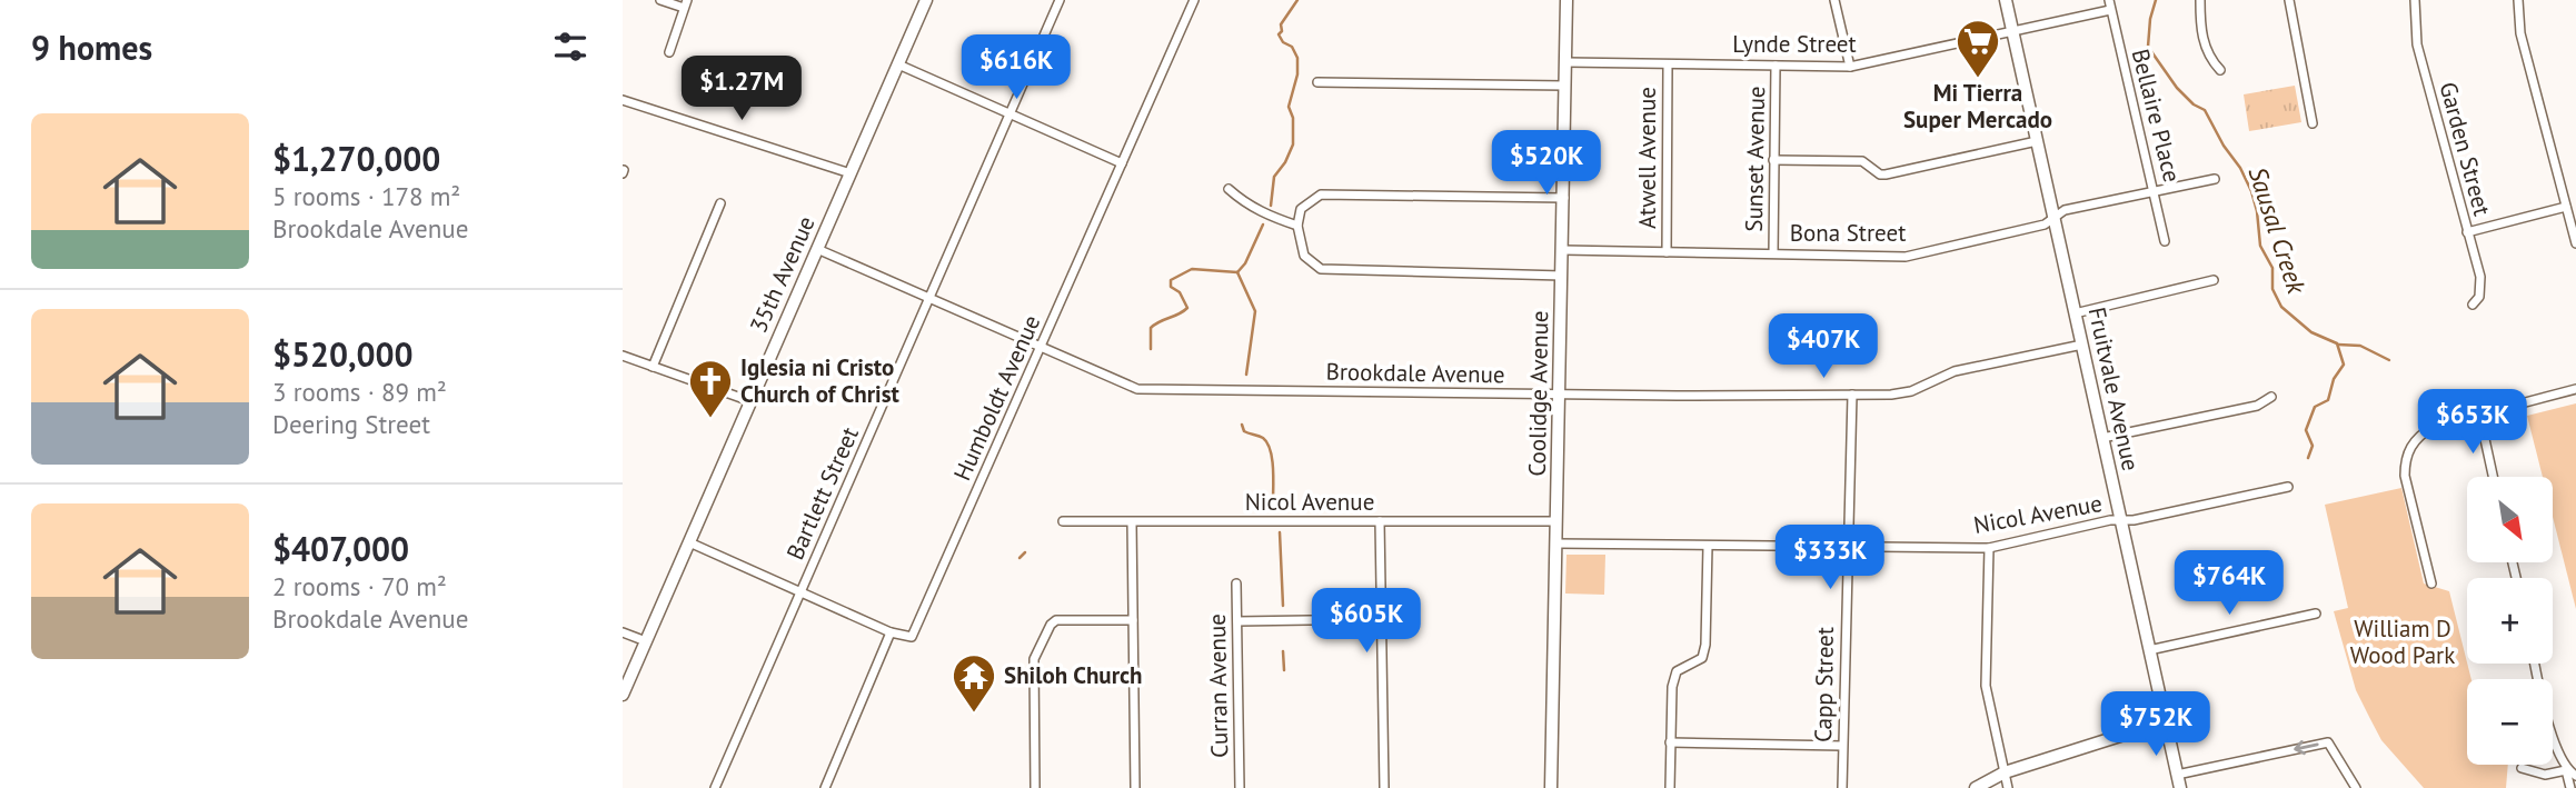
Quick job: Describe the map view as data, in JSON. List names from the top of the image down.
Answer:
{
  "streets": {
    "main road": ["35th Avenue", "Fruitvale Avenue", "Coolidge Avenue"],
    "street": [
      "Lynde Street",
      "Bellaire Place",
      "Garden Street",
      "Atwell Avenue",
      "Sunset Avenue",
      "Bona Street",
      "Brookdale Avenue",
      "Humboldt Avenue",
      "Bartlett Street",
      "Nicol Avenue",
      "Capp Street",
      "Curran Avenue"
    ]
  },
  "crossings": [
    ["Lynde Street", "Bellaire Place"],
    ["Lynde Street", "Atwell Avenue"],
    ["Lynde Street", "Sunset Avenue"],
    ["Lynde Street", "Fruitvale Avenue"],
    ["Lynde Street", "Coolidge Avenue"],
    ["Bellaire Place", "Bona Street"],
    ["Atwell Avenue", "Bona Street"],
    ["Sunset Avenue", "Bona Street"],
    ["Bona Street", "Fruitvale Avenue"],
    ["Bona Street", "Coolidge Avenue"],
    ["35th Avenue", "Brookdale Avenue"],
    ["Brookdale Avenue", "Fruitvale Avenue"],
    ["Brookdale Avenue", "Coolidge Avenue"],
    ["Brookdale Avenue", "Humboldt Avenue"],
    ["Brookdale Avenue", "Bartlett Street"],
    ["Brookdale Avenue", "Capp Street"],
    ["Fruitvale Avenue", "Nicol Avenue"],
    ["Coolidge Avenue", "Nicol Avenue"],
    ["Nicol Avenue", "Capp Street"]
  ],
  "water": ["Sausal Creek"],
  "parks": ["William D Wood Park"],
  "places": {
    "supermarket": ["Mi Tierra Super Mercado"],
    "church": ["Iglesia ni Cristo Church of Christ"],
    "temple": ["Shiloh Church"]
  },
  "north": "bottom right",
  "page": {
    "heading": "9 homes",
    "price": [
      "$616K",
      "$1.27M",
      "$520K",
      "$407K",
      "$653K",
      "$333K",
      "$764K",
      "$605K",
      "$752K"
    ],
    "list": [
      {
        "name": "$1,270,000",
        "note": "5 rooms · 178 m² · Brookdale Avenue"
      },
      {
        "name": "$520,000",
        "note": "3 rooms · 89 m² · Deering Street"
      },
      {
        "name": "$407,000",
        "note": "2 rooms · 70 m² · Brookdale Avenue"
      }
    ],
    "map_buttons": ["+", "−"]
  }
}
